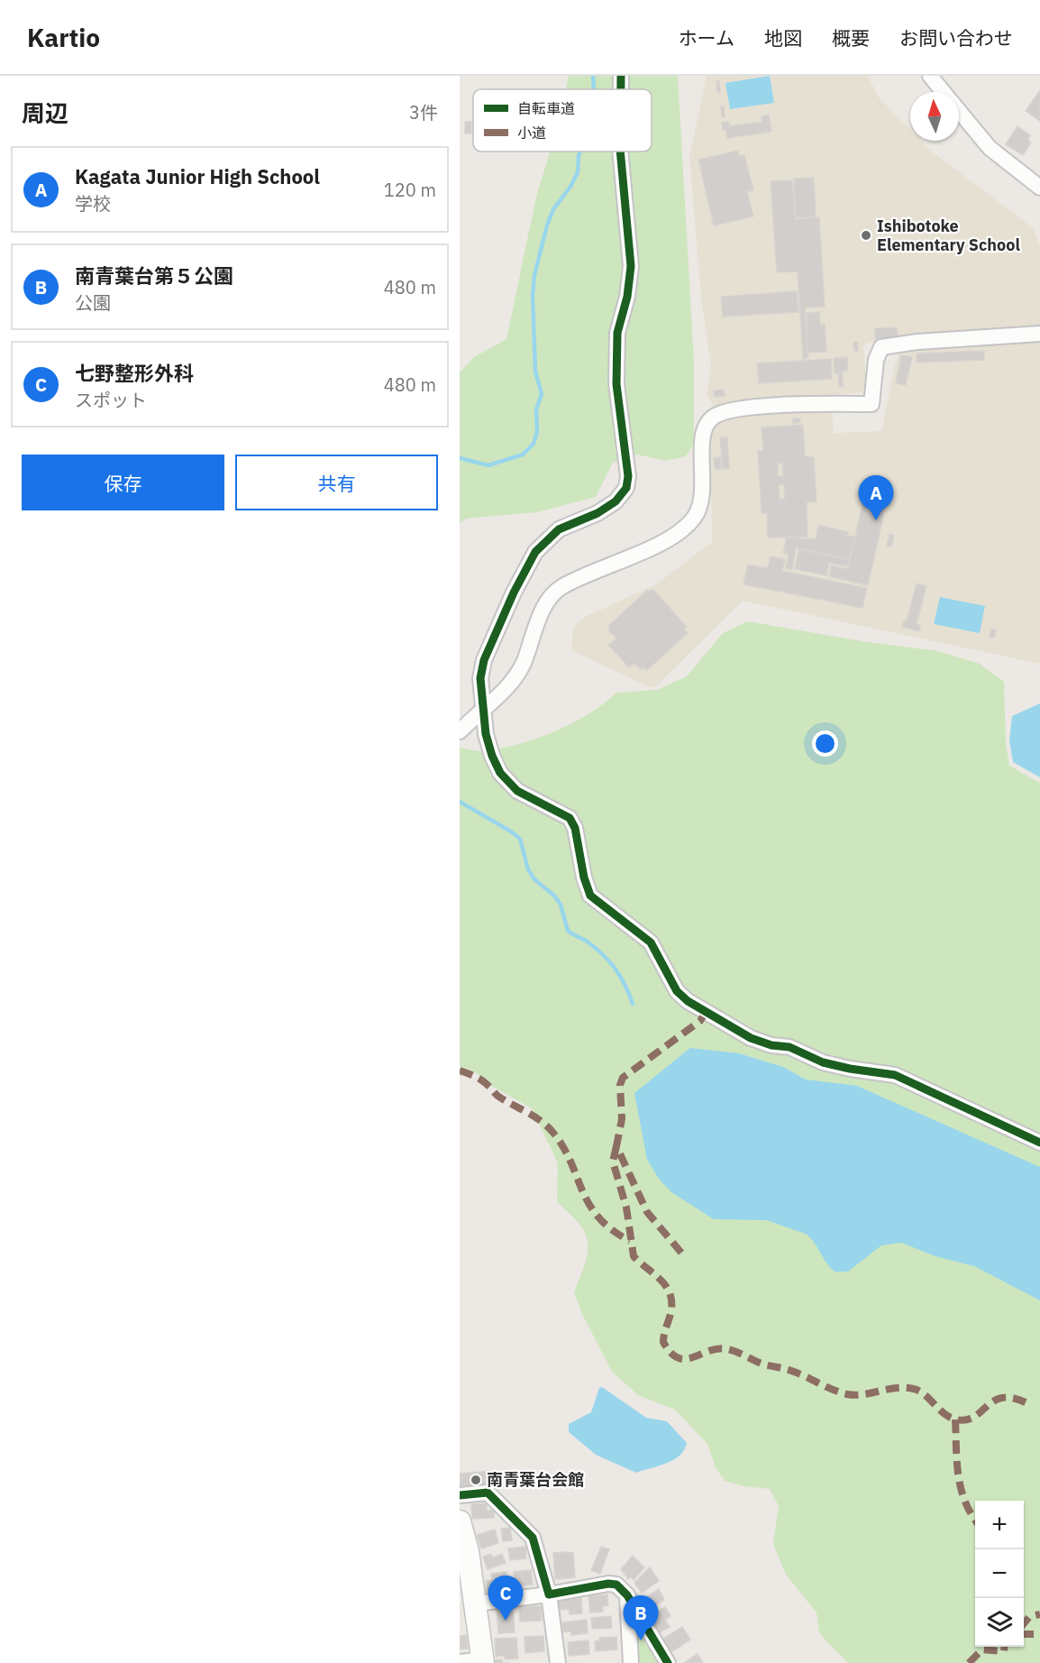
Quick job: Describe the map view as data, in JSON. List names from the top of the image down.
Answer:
{
  "places": ["Ishibotoke Elementary School", "南青葉台会館"],
  "legend": ["自転車道", "小道"],
  "north": "top",
  "page": {
    "header": "Kartio",
    "nav": [
      "ホーム",
      "地図",
      "概要",
      "お問い合わせ"
    ],
    "heading": ["周辺", "3件"],
    "list": [
      {
        "mark": "A",
        "name": "Kagata Junior High School",
        "note": "学校",
        "value": "120 m"
      },
      {
        "mark": "B",
        "name": "南青葉台第５公園",
        "note": "公園",
        "value": "480 m"
      },
      {
        "mark": "C",
        "name": "七野整形外科",
        "note": "スポット",
        "value": "480 m"
      }
    ],
    "buttons": ["保存", "共有"],
    "pins": ["A", "C", "B"],
    "map_buttons": ["+", "−"]
  }
}
